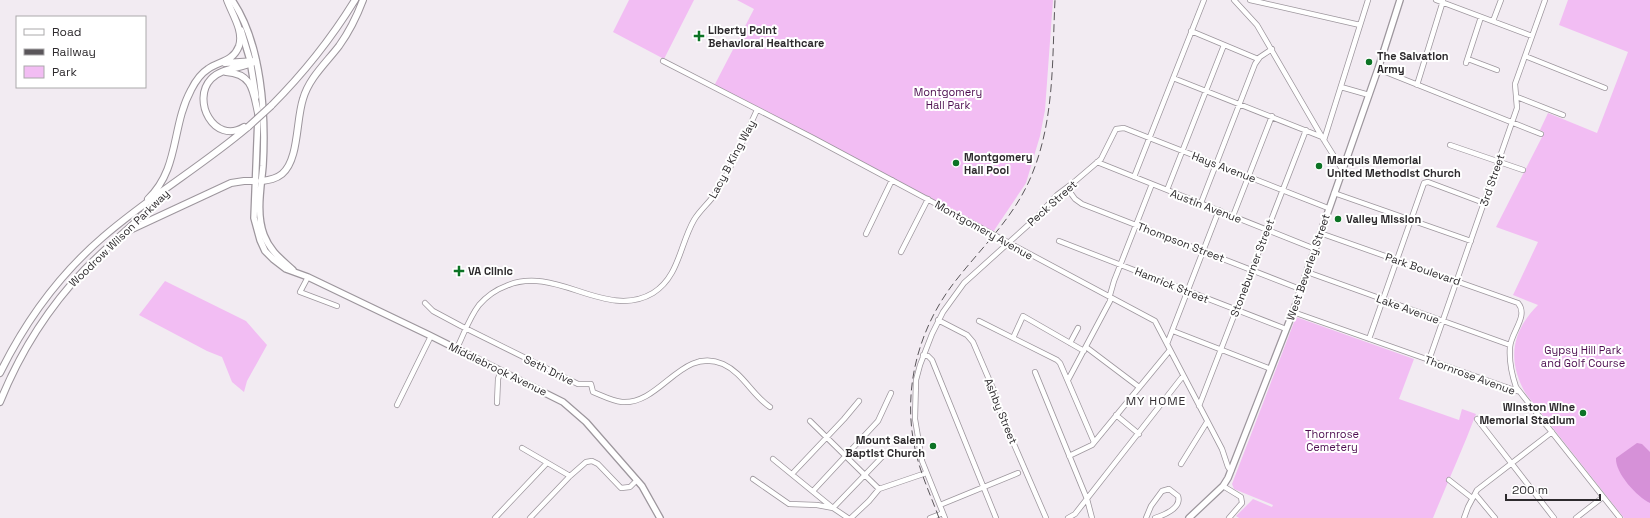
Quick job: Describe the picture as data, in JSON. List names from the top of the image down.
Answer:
{
  "streets": {
    "highway": ["Woodrow Wilson Parkway"],
    "main road": ["West Beverley Street", "Middlebrook Avenue"],
    "street": [
      "Lacy B King Way",
      "Hays Avenue",
      "3rd Street",
      "Peck Street",
      "Austin Avenue",
      "Montgomery Avenue",
      "Thompson Street",
      "Stoneburner Street",
      "Park Boulevard",
      "Hamrick Street",
      "Lake Avenue",
      "Seth Drive",
      "Thornrose Avenue",
      "Ashby Street"
    ]
  },
  "crossings": [
    ["Lacy B King Way", "Montgomery Avenue"],
    ["Lacy B King Way", "Middlebrook Avenue"],
    ["Lacy B King Way", "Seth Drive"],
    ["Hays Avenue", "Peck Street"],
    ["Hays Avenue", "West Beverley Street"],
    ["Hays Avenue", "Stoneburner Street"],
    ["3rd Street", "Park Boulevard"],
    ["3rd Street", "Lake Avenue"],
    ["3rd Street", "Thornrose Avenue"],
    ["Peck Street", "Austin Avenue"],
    ["Peck Street", "Montgomery Avenue"],
    ["Peck Street", "Thompson Street"],
    ["Peck Street", "Ashby Street"],
    ["Austin Avenue", "West Beverley Street"],
    ["Austin Avenue", "Stoneburner Street"],
    ["Montgomery Avenue", "West Beverley Street"],
    ["Montgomery Avenue", "Stoneburner Street"],
    ["Thompson Street", "West Beverley Street"],
    ["Thompson Street", "Stoneburner Street"],
    ["West Beverley Street", "Park Boulevard"],
    ["West Beverley Street", "Hamrick Street"],
    ["West Beverley Street", "Lake Avenue"],
    ["West Beverley Street", "Thornrose Avenue"],
    ["Stoneburner Street", "Hamrick Street"],
    ["Park Boulevard", "Lake Avenue"]
  ],
  "districts": ["MY HOME"],
  "parks": ["Montgomery Hall Park", "Gypsy Hill Park and Golf Course", "Thornrose Cemetery"],
  "places": {
    "health": ["Liberty Point Behavioral Healthcare", "VA Clinic"],
    "other": [
      "The Salvation Army",
      "Montgomery Hall Pool",
      "Marquis Memorial United Methodist Church",
      "Valley Mission",
      "Winston Wine Memorial Stadium",
      "Mount Salem Baptist Church"
    ]
  },
  "legend": ["Road", "Railway", "Park"],
  "scale_bar": "200 m"
}
